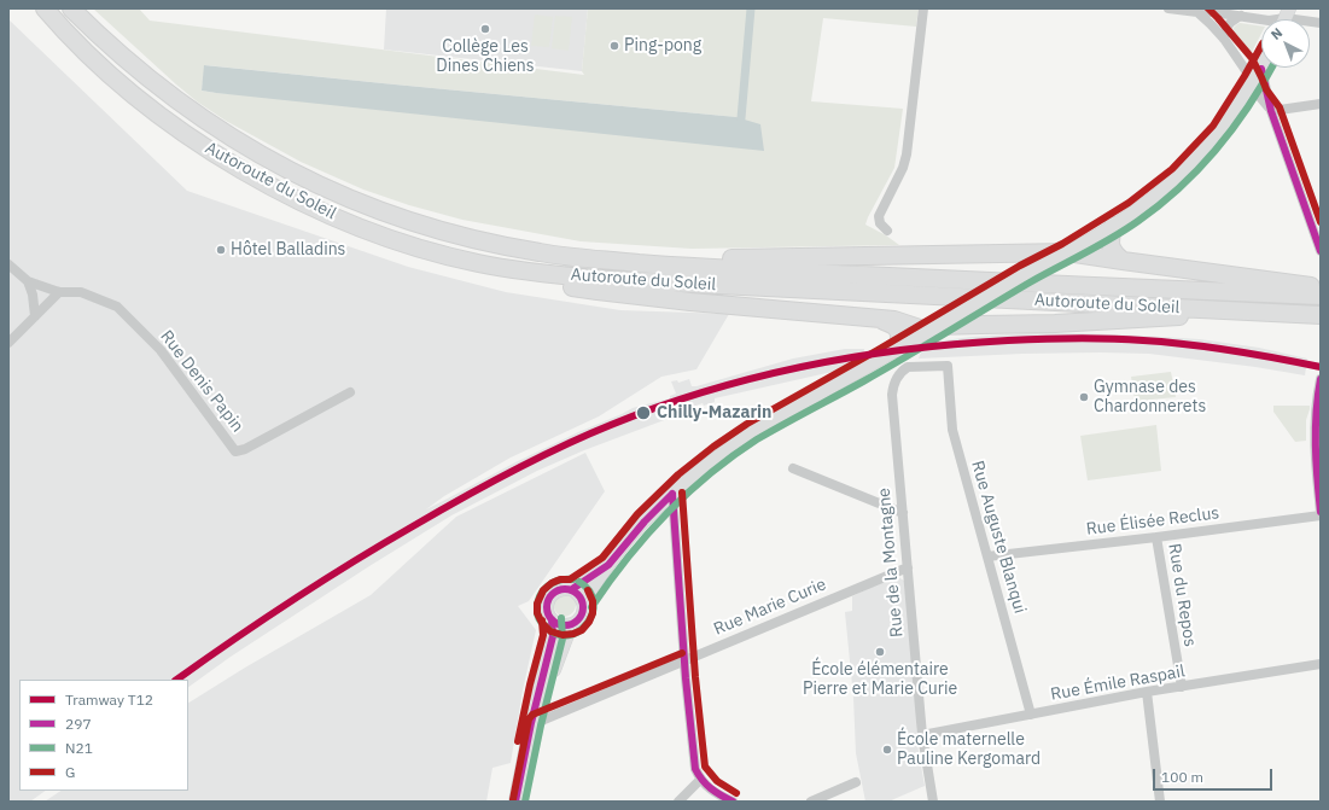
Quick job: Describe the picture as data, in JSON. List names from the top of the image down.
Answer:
{
  "streets": {
    "highway": ["Autoroute du Soleil"],
    "street": [
      "Rue Denis Papin",
      "Rue Élisée Reclus",
      "Rue Auguste Blanqui",
      "Rue de la Montagne",
      "Rue du Repos",
      "Rue Marie Curie",
      "Rue Émile Raspail"
    ]
  },
  "crossings": [
    ["Rue Élisée Reclus", "Rue Auguste Blanqui"],
    ["Rue Élisée Reclus", "Rue du Repos"],
    ["Rue Auguste Blanqui", "Rue de la Montagne"],
    ["Rue Auguste Blanqui", "Rue Émile Raspail"],
    ["Rue de la Montagne", "Rue Marie Curie"],
    ["Rue de la Montagne", "Rue Émile Raspail"],
    ["Rue du Repos", "Rue Émile Raspail"]
  ],
  "places": [
    "Collège Les Dines Chiens",
    "Ping-pong",
    "Hôtel Balladins",
    "Gymnase des Chardonnerets",
    "Chilly-Mazarin",
    "École élémentaire Pierre et Marie Curie",
    "École maternelle Pauline Kergomard"
  ],
  "lines": [
    "transit line G",
    "transit line N21",
    "transit line 297",
    "tram line T12"
  ],
  "legend": [
    "Tramway T12",
    "297",
    "N21",
    "G"
  ],
  "scale_bar": "100 m",
  "north": "top left"
}
